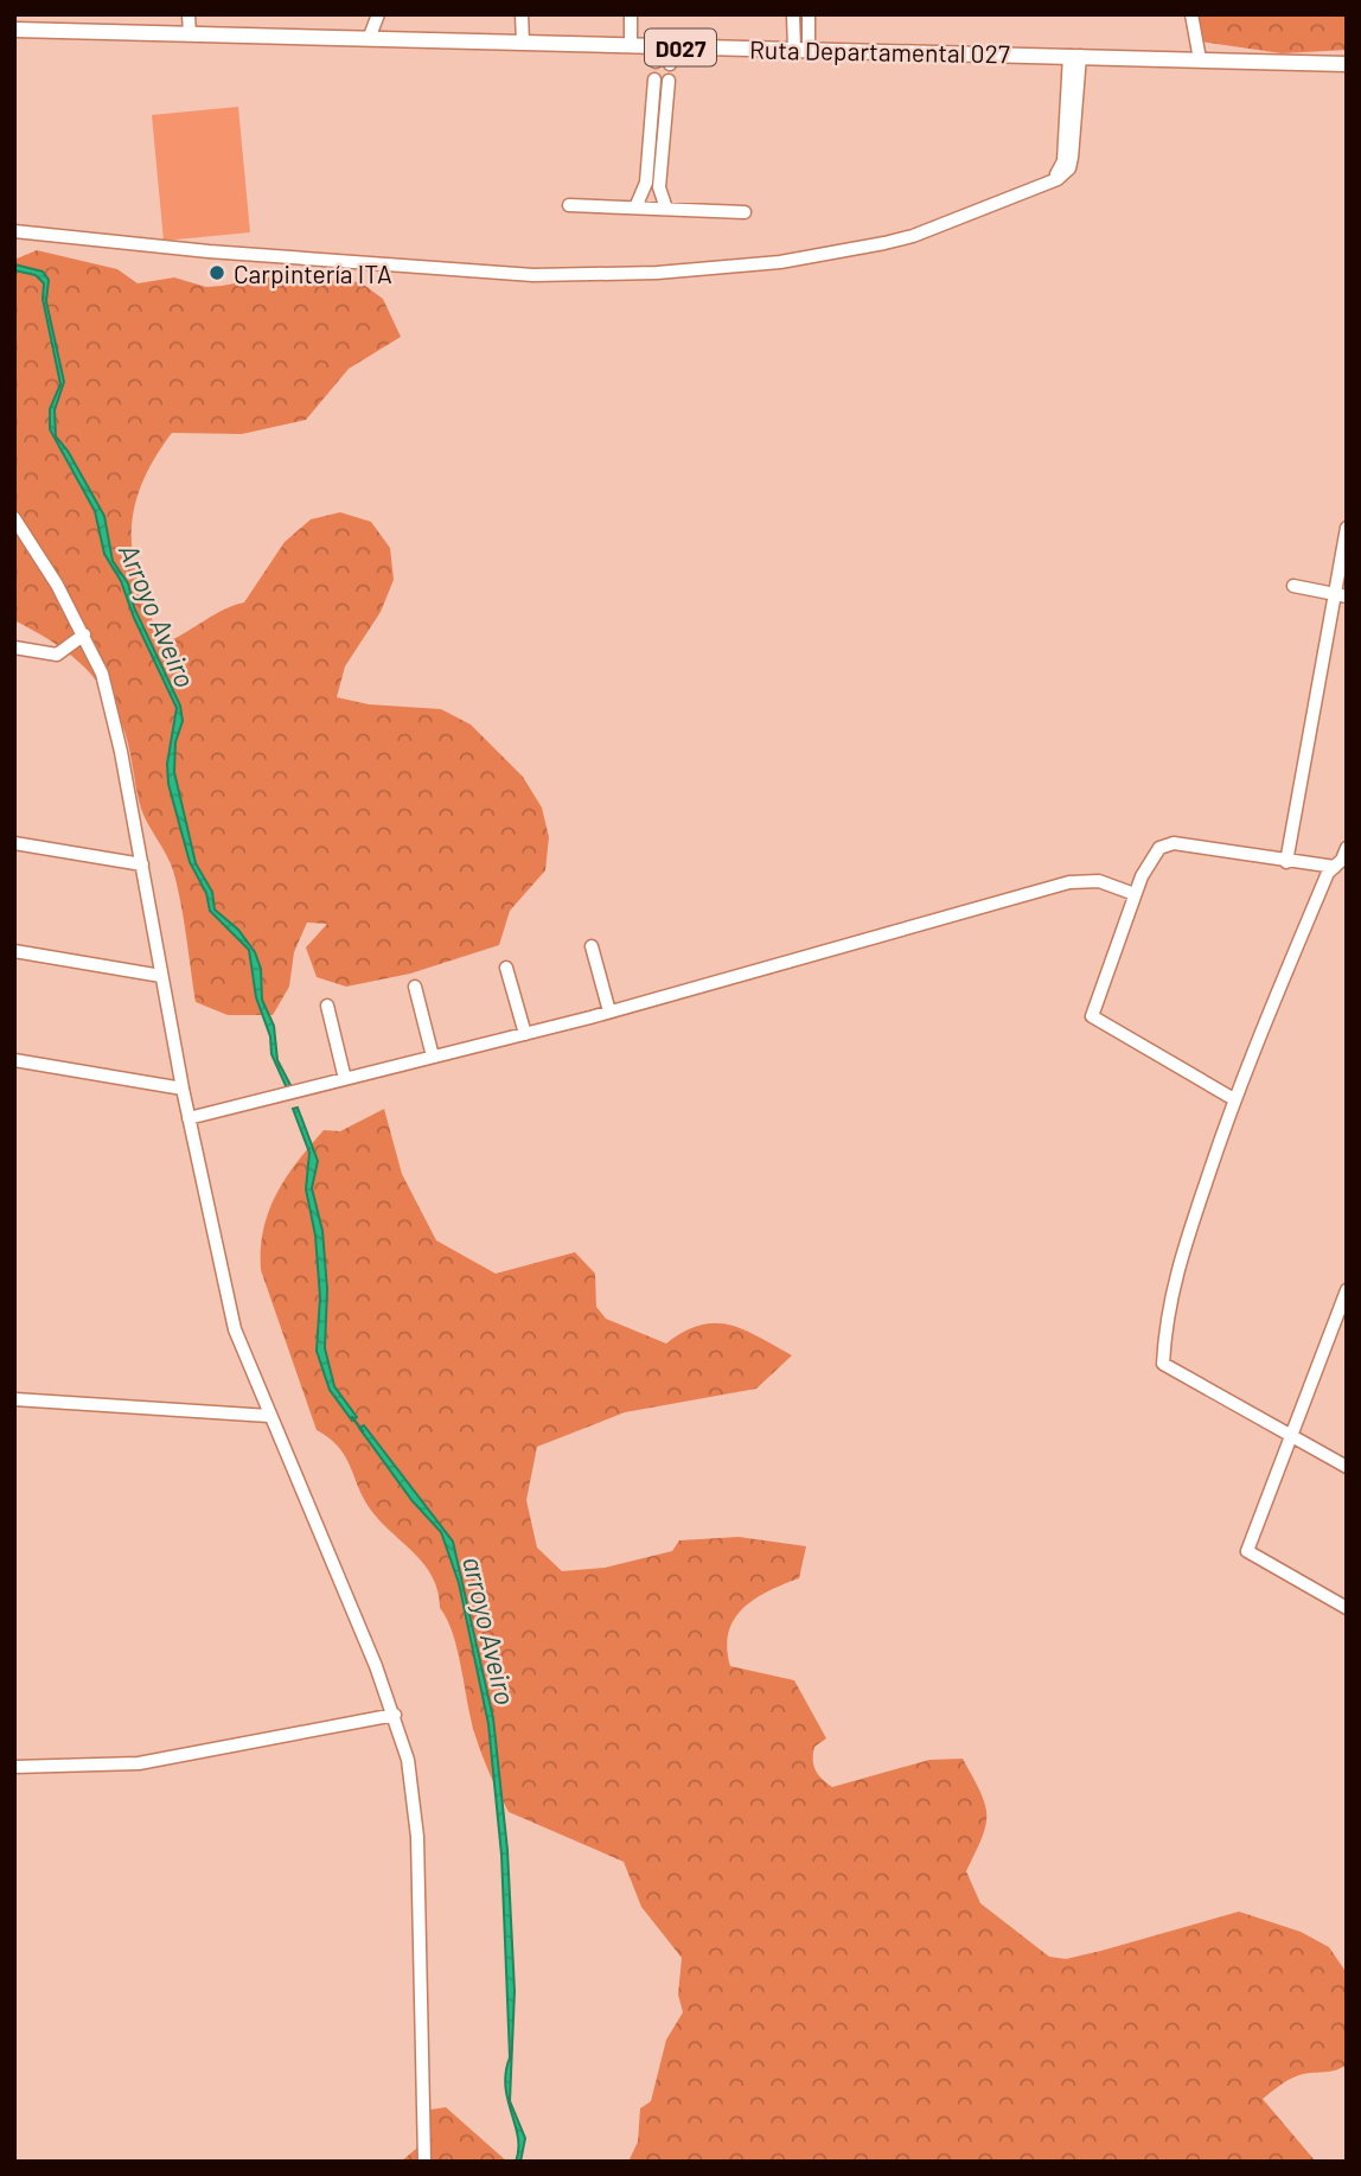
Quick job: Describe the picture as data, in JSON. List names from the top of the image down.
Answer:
{
  "streets": {
    "main road": ["D027", "Ruta Departamental 027"]
  },
  "water": ["Arroyo Aveiro", "arroyo Aveiro"],
  "places": ["Carpintería ITA"]
}
